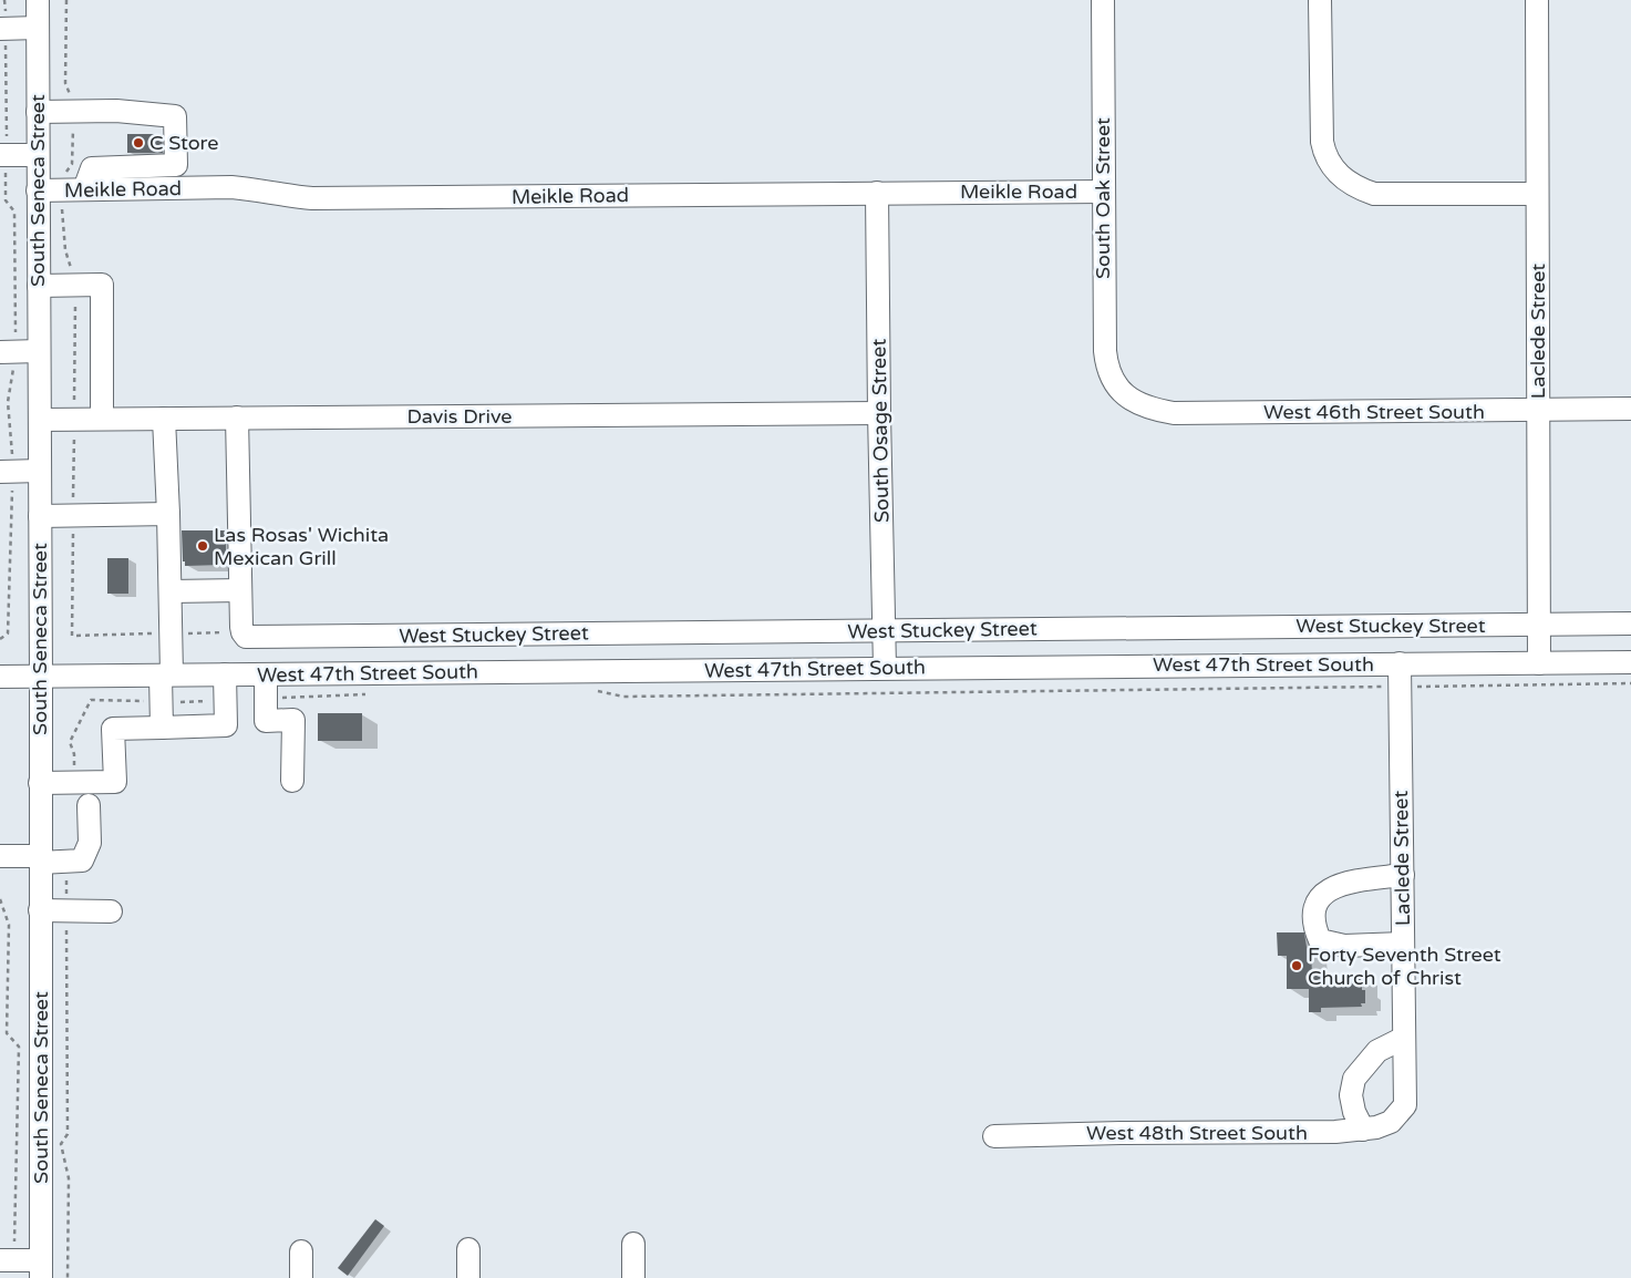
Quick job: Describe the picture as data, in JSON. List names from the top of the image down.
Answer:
{
  "streets": {
    "street": [
      "Meikle Road",
      "South Seneca Street",
      "South Oak Street",
      "Laclede Street",
      "West 46th Street South",
      "Davis Drive",
      "South Osage Street",
      "West Stuckey Street",
      "West 47th Street South",
      "West 48th Street South"
    ]
  },
  "crossings": [
    ["Meikle Road", "South Seneca Street"],
    ["Meikle Road", "South Oak Street"],
    ["Meikle Road", "South Osage Street"],
    ["South Seneca Street", "Davis Drive"],
    ["South Seneca Street", "West 47th Street South"],
    ["South Oak Street", "West 46th Street South"],
    ["Laclede Street", "West 46th Street South"],
    ["Laclede Street", "West Stuckey Street"],
    ["Laclede Street", "West 47th Street South"],
    ["Laclede Street", "West 48th Street South"],
    ["Davis Drive", "South Osage Street"],
    ["South Osage Street", "West Stuckey Street"],
    ["South Osage Street", "West 47th Street South"]
  ],
  "places": ["C Store", "Las Rosas' Wichita Mexican Grill", "Forty Seventh Street Church of Christ"]
}
